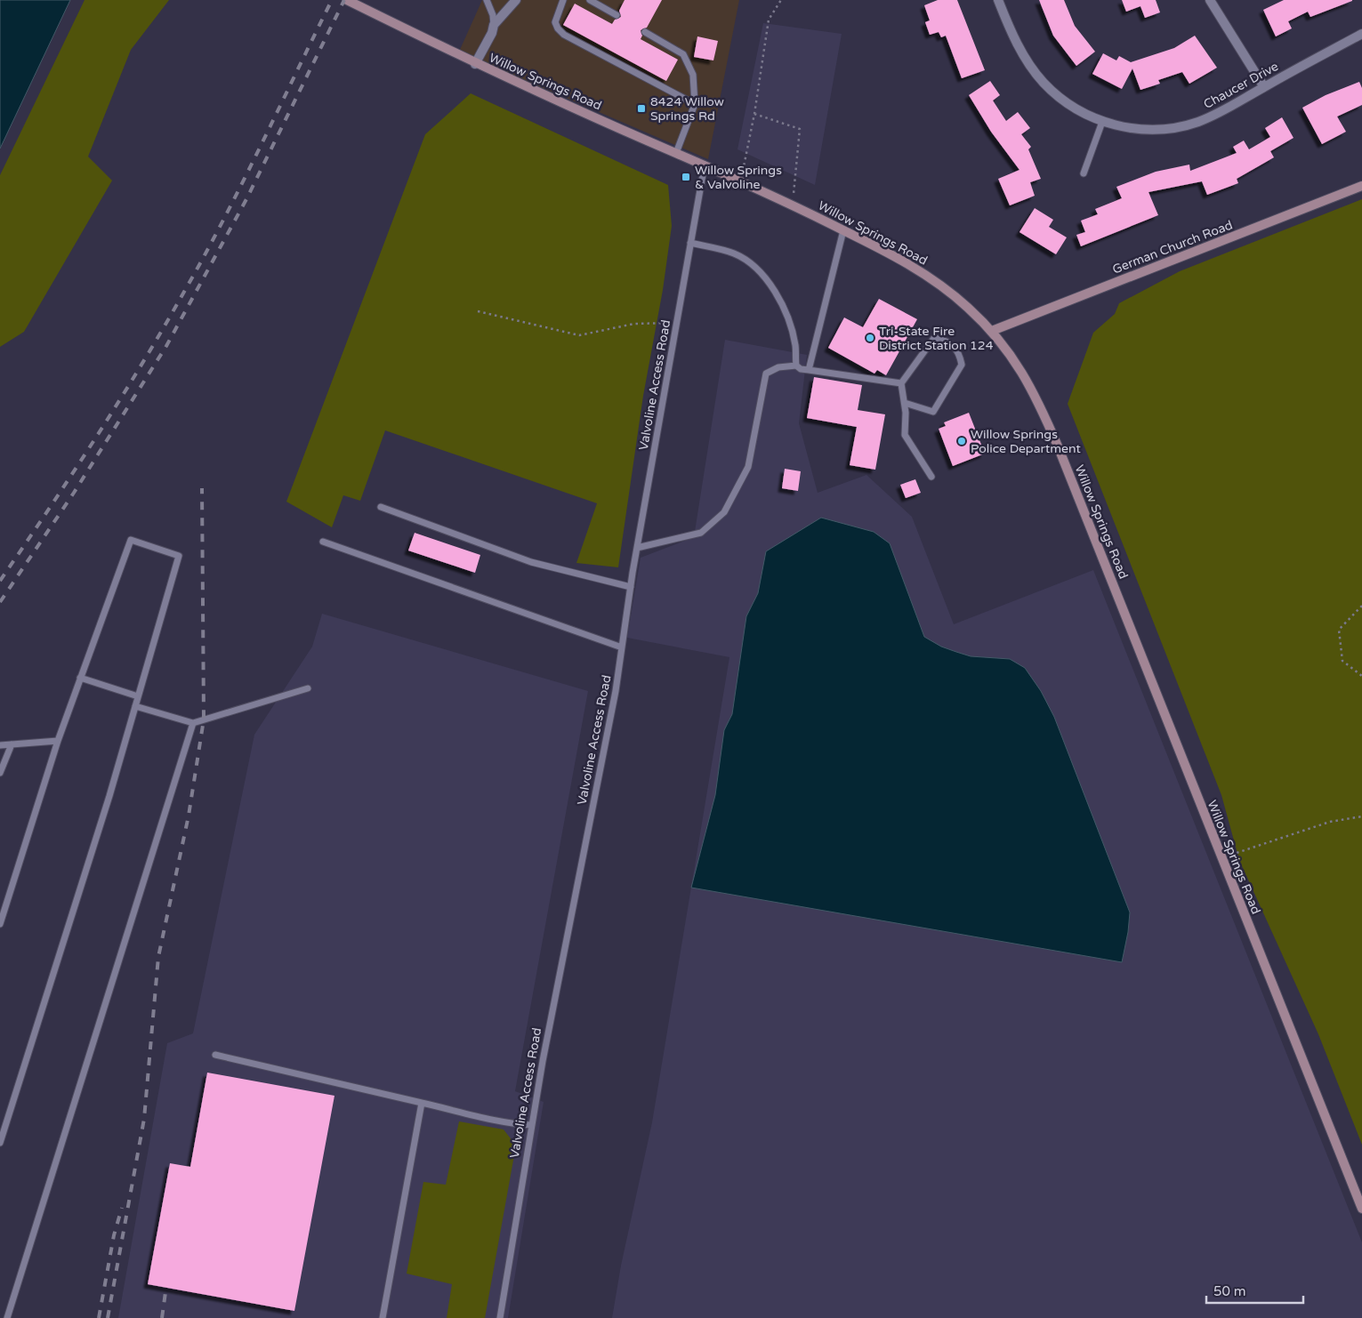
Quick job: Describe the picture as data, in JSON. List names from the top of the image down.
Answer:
{
  "streets": {
    "main road": ["Willow Springs Road", "German Church Road"],
    "street": ["Chaucer Drive"],
    "lane": ["Valvoline Access Road"]
  },
  "crossings": [
    ["Willow Springs Road", "German Church Road"],
    ["Willow Springs Road", "Valvoline Access Road"]
  ],
  "places": {
    "transit": ["8424 Willow Springs Rd", "Willow Springs & Valvoline"],
    "other": ["Tri-State Fire District Station 124", "Willow Springs Police Department"]
  },
  "scale_bar": "50 m"
}
